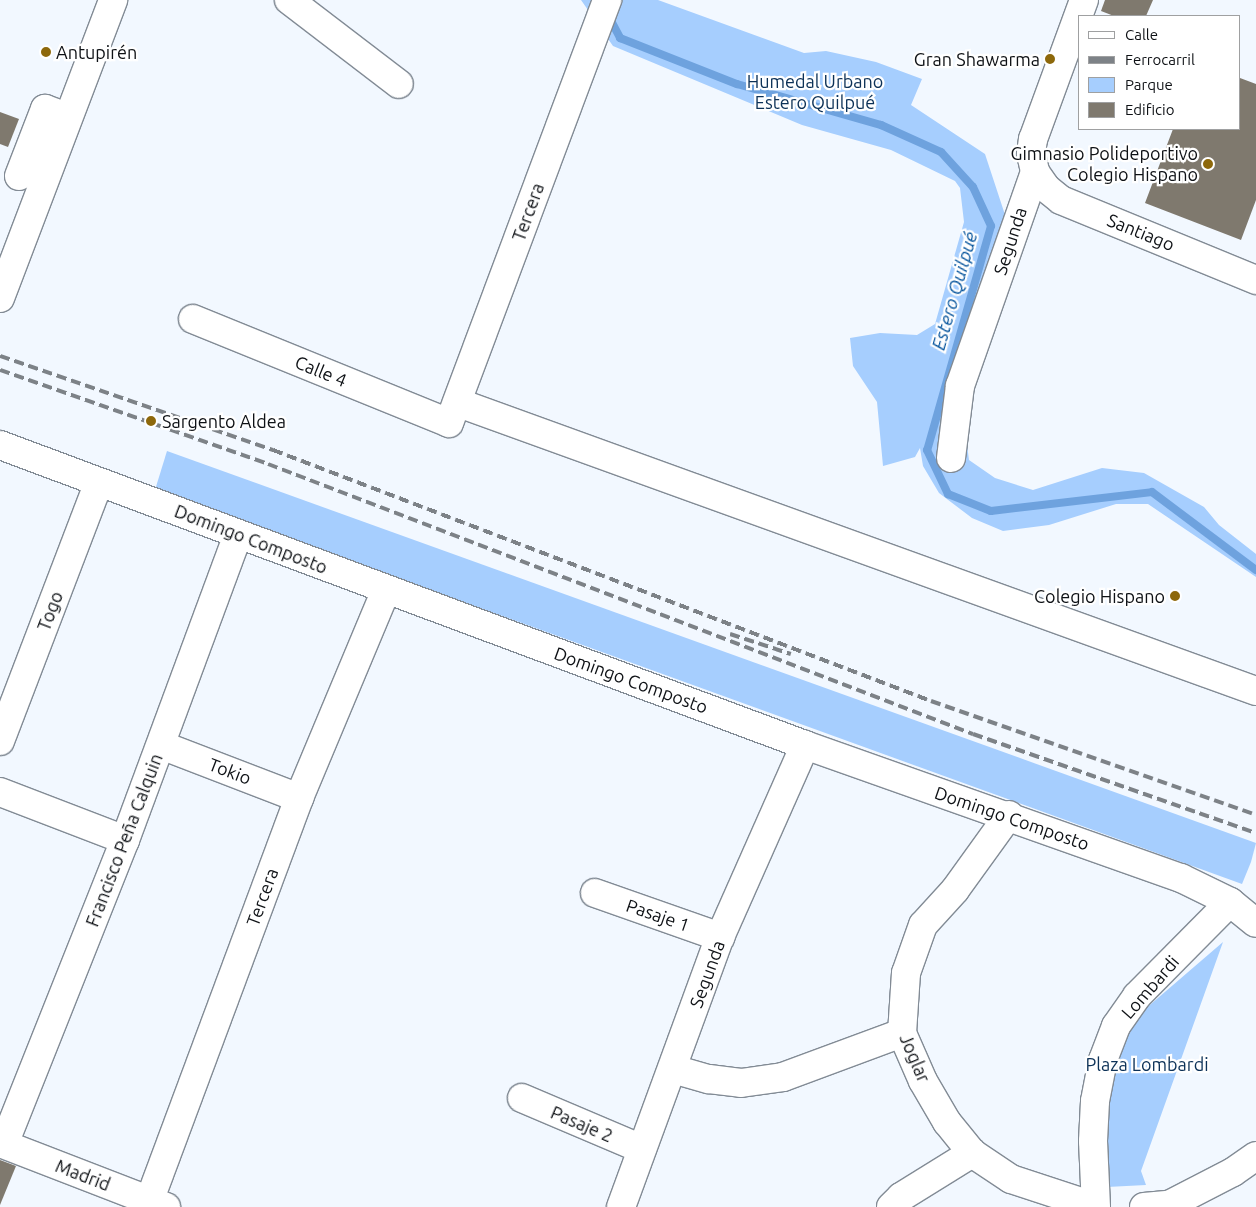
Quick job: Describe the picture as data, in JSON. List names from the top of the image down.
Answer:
{
  "streets": {
    "street": [
      "Tercera",
      "Santiago",
      "Segunda",
      "Calle 4",
      "Domingo Composto",
      "Togo",
      "Tokio",
      "Francisco Peña Calquin",
      "Pasaje 1",
      "Lombardi",
      "Joglar",
      "Pasaje 2",
      "Madrid"
    ]
  },
  "crossings": [
    ["Tercera", "Calle 4"],
    ["Tercera", "Domingo Composto"],
    ["Tercera", "Tokio"],
    ["Tercera", "Madrid"],
    ["Santiago", "Segunda"],
    ["Segunda", "Domingo Composto"],
    ["Segunda", "Pasaje 1"],
    ["Segunda", "Pasaje 2"],
    ["Domingo Composto", "Togo"],
    ["Domingo Composto", "Francisco Peña Calquin"],
    ["Domingo Composto", "Lombardi"],
    ["Domingo Composto", "Joglar"],
    ["Tokio", "Francisco Peña Calquin"],
    ["Francisco Peña Calquin", "Madrid"],
    ["Lombardi", "Joglar"]
  ],
  "water": ["Estero Quilpué"],
  "parks": ["Humedal Urbano Estero Quilpué", "Plaza Lombardi"],
  "places": [
    "Antupirén",
    "Gran Shawarma",
    "Gimnasio Polideportivo Colegio Hispano",
    "Sargento Aldea",
    "Colegio Hispano"
  ],
  "legend": [
    "Calle",
    "Ferrocarril",
    "Parque",
    "Edificio"
  ]
}
